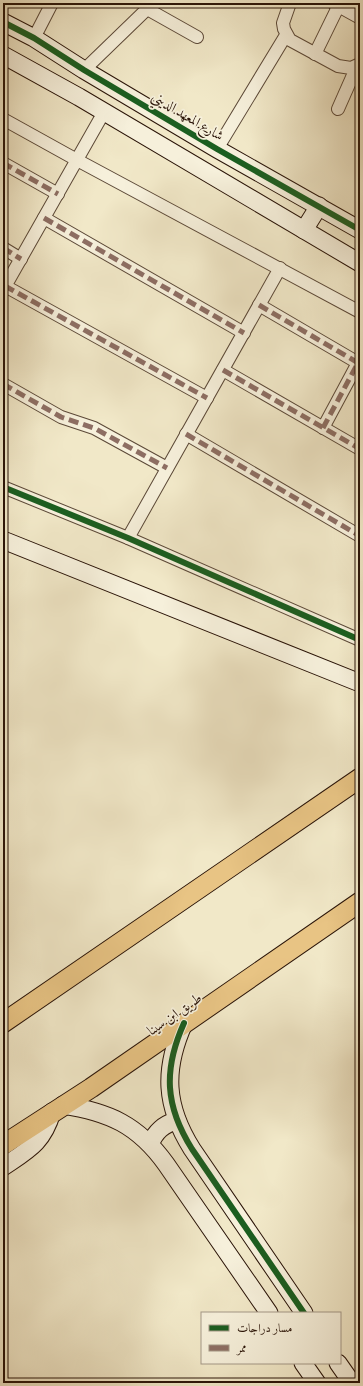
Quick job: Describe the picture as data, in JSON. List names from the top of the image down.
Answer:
{
  "streets": {
    "main road": ["طريق ابن سينا"],
    "street": ["شارع المعهد الديني"]
  },
  "legend": ["مسار دراجات", "ممر"]
}
